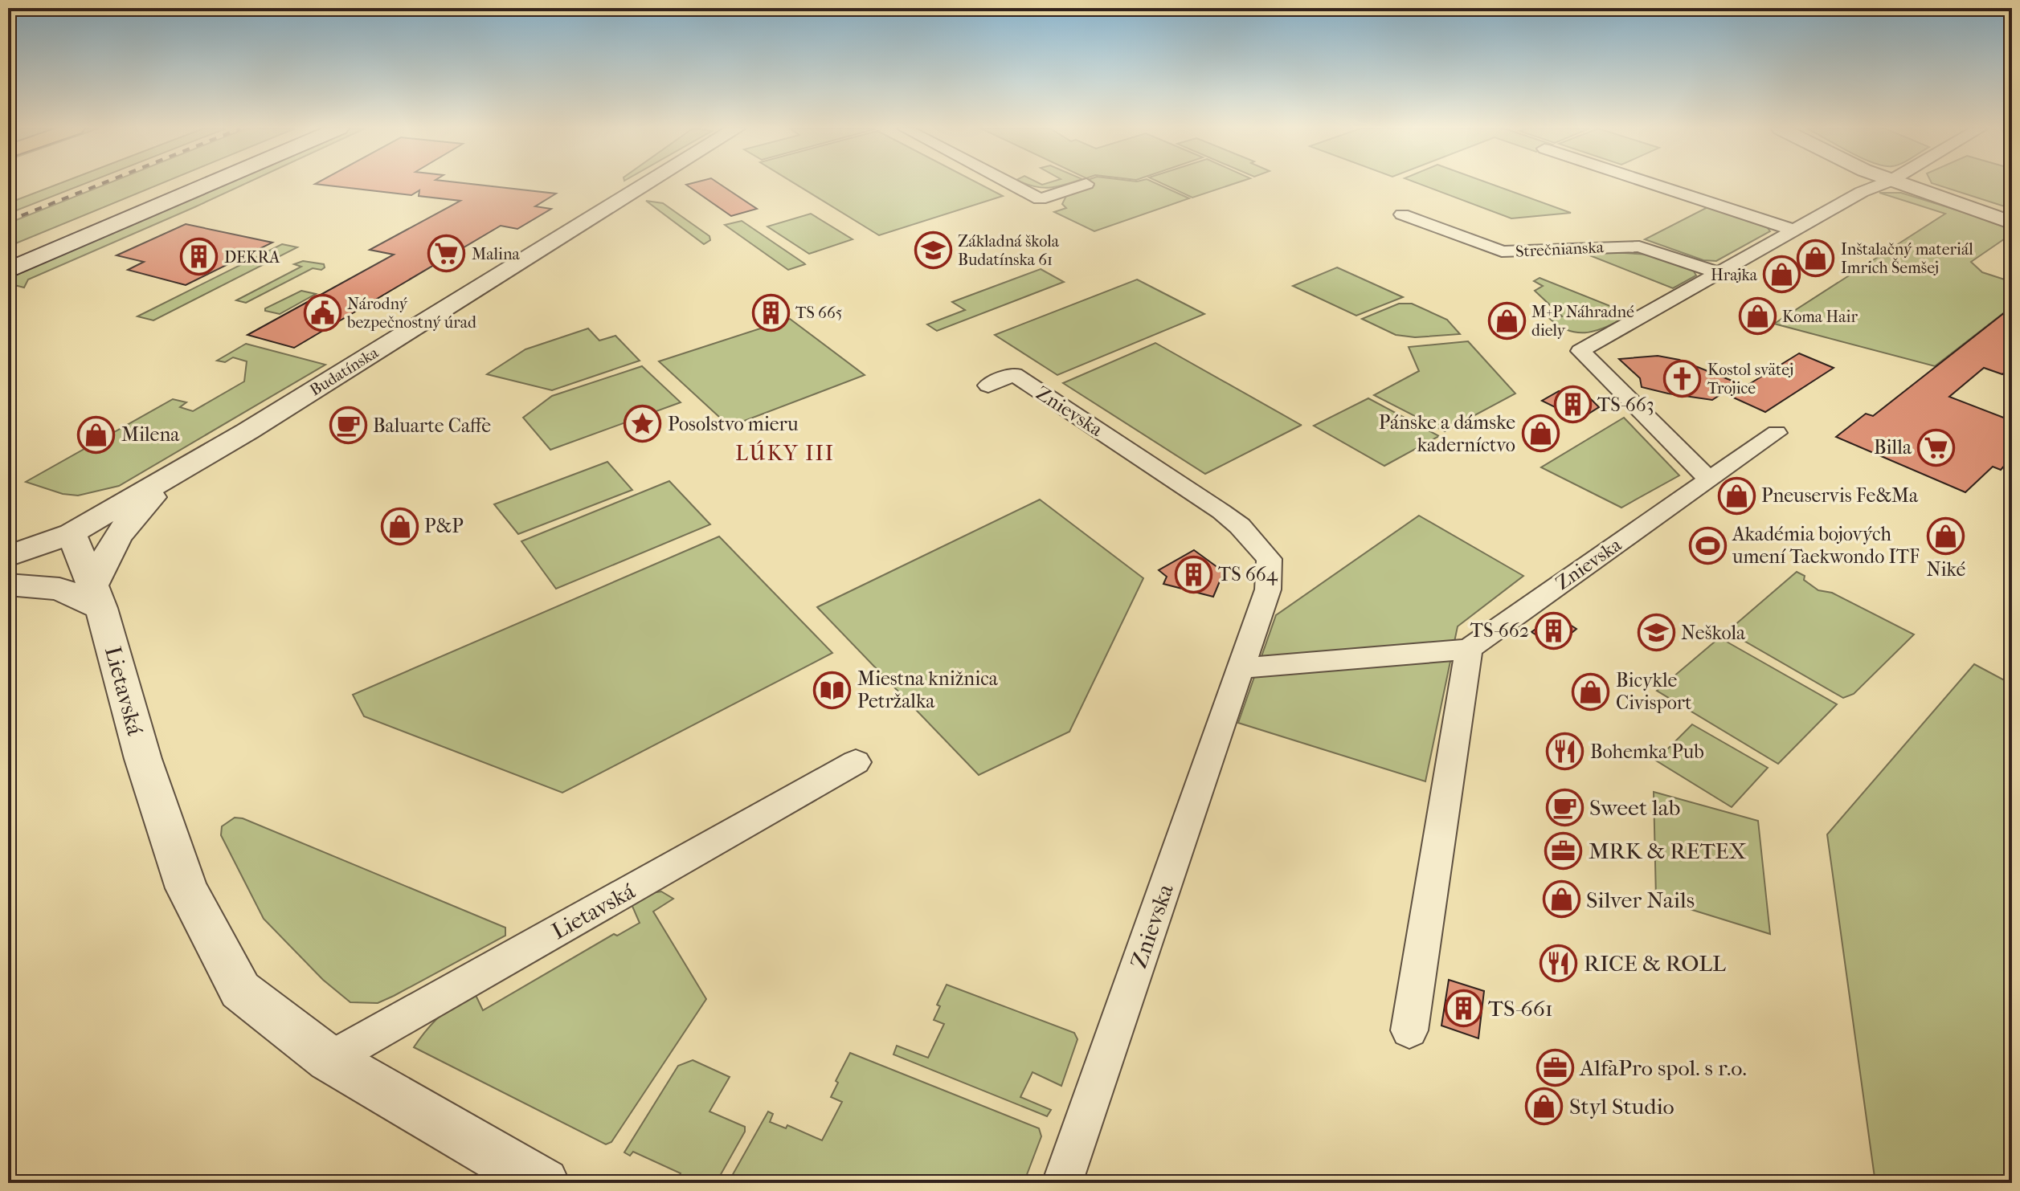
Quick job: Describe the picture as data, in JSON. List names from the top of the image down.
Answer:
{
  "streets": {
    "street": [
      "Strečnianska",
      "Budatínska",
      "Znievska",
      "Lietavská"
    ]
  },
  "crossings": [
    ["Budatínska", "Lietavská"]
  ],
  "districts": ["LÚKY III"],
  "places": {
    "school or university": ["Základná škola Budatínska 61", "Neškola"],
    "supermarket": ["Malina", "Billa"],
    "building": [
      "DEKRA",
      "TS 665",
      "TS-663",
      "TS 664",
      "TS-662",
      "TS-661"
    ],
    "shop": [
      "Inštalačný materiál Imrich Šemšej",
      "Hrajka",
      "Koma Hair",
      "M+P Náhradné diely",
      "Pánske a dámske kaderníctvo",
      "Milena",
      "Pneuservis Fe&Ma",
      "P&P",
      "Niké",
      "Bicykle Civisport",
      "Silver Nails",
      "Styl Studio"
    ],
    "public building": ["Národný bezpečnostný úrad"],
    "church": ["Kostol svätej Trojice"],
    "place": ["Posolstvo mieru"],
    "cafe": ["Baluarte Caffe", "Sweet lab"],
    "sports": ["Akadémia bojových umení Taekwondo ITF"],
    "library": ["Miestna knižnica Petržalka"],
    "restaurant": ["Bohemka Pub", "RICE & ROLL"],
    "office": ["MRK & RETEX", "AlfaPro spol. s r.o."]
  }
}
